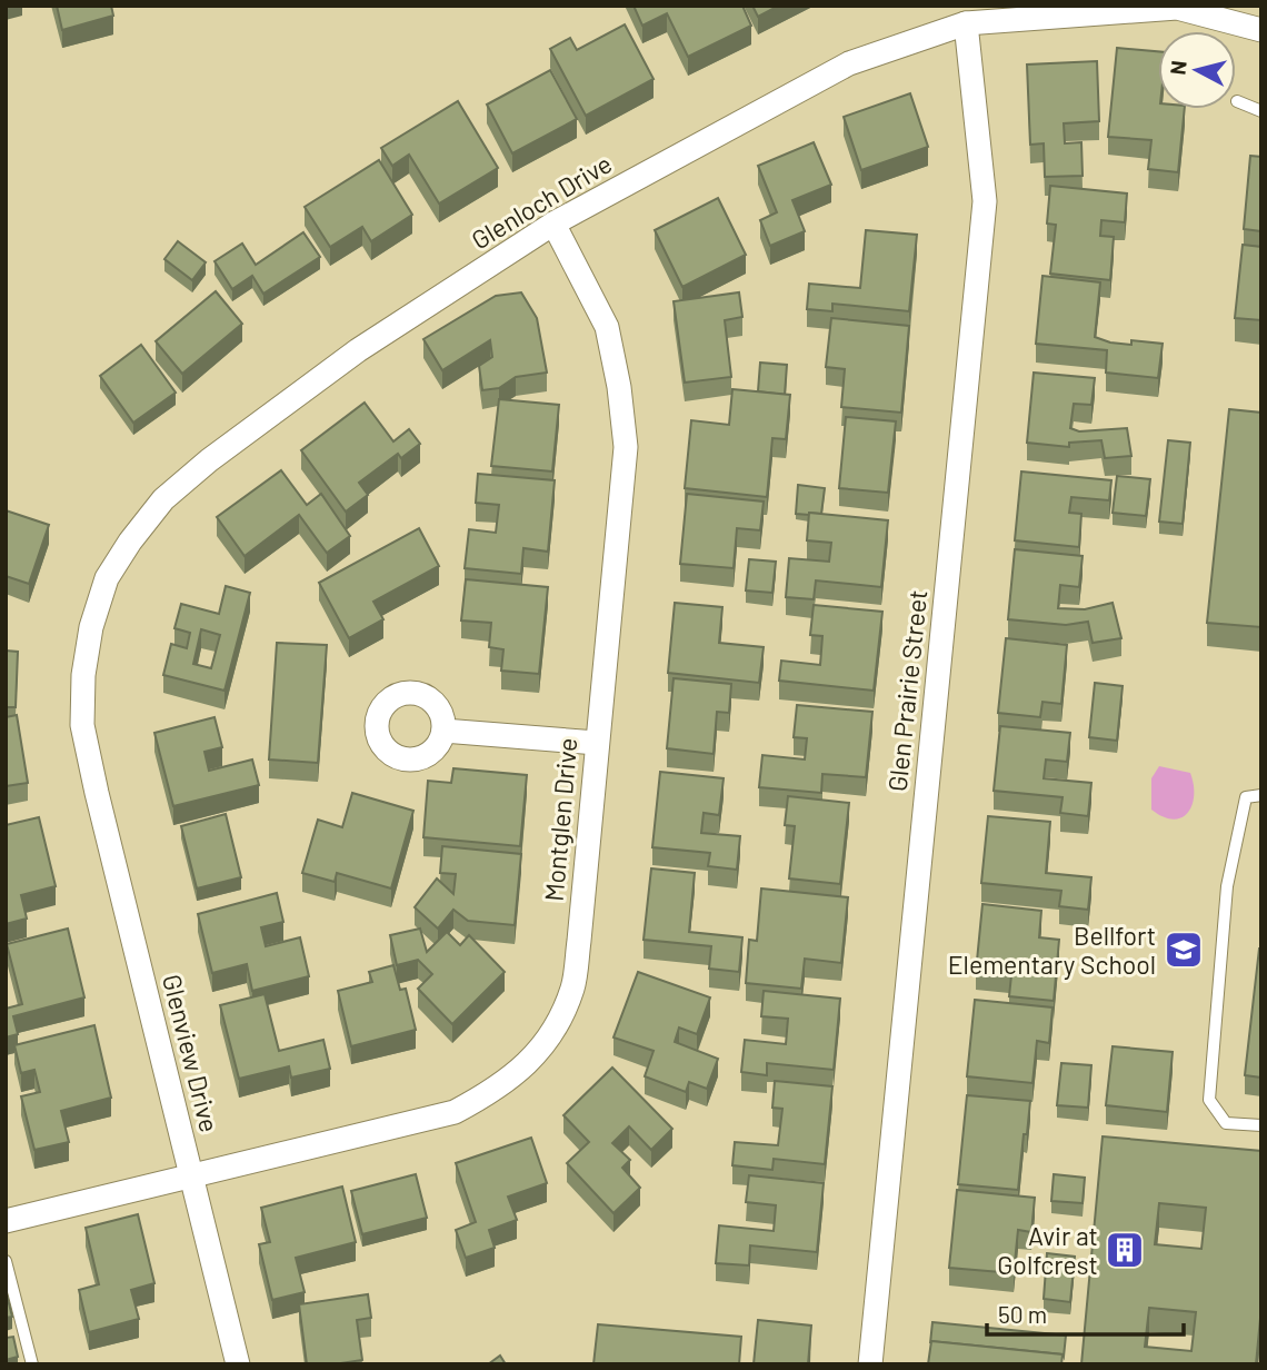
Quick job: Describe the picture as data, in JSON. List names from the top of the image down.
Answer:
{
  "streets": {
    "street": [
      "Glenloch Drive",
      "Glen Prairie Street",
      "Montglen Drive",
      "Glenview Drive"
    ]
  },
  "crossings": [
    ["Glenloch Drive", "Glen Prairie Street"],
    ["Glenloch Drive", "Montglen Drive"],
    ["Glenloch Drive", "Glenview Drive"],
    ["Montglen Drive", "Glenview Drive"]
  ],
  "places": {
    "school or university": ["Bellfort Elementary School"],
    "building": ["Avir at Golfcrest"]
  },
  "scale_bar": "50 m",
  "north": "left"
}
